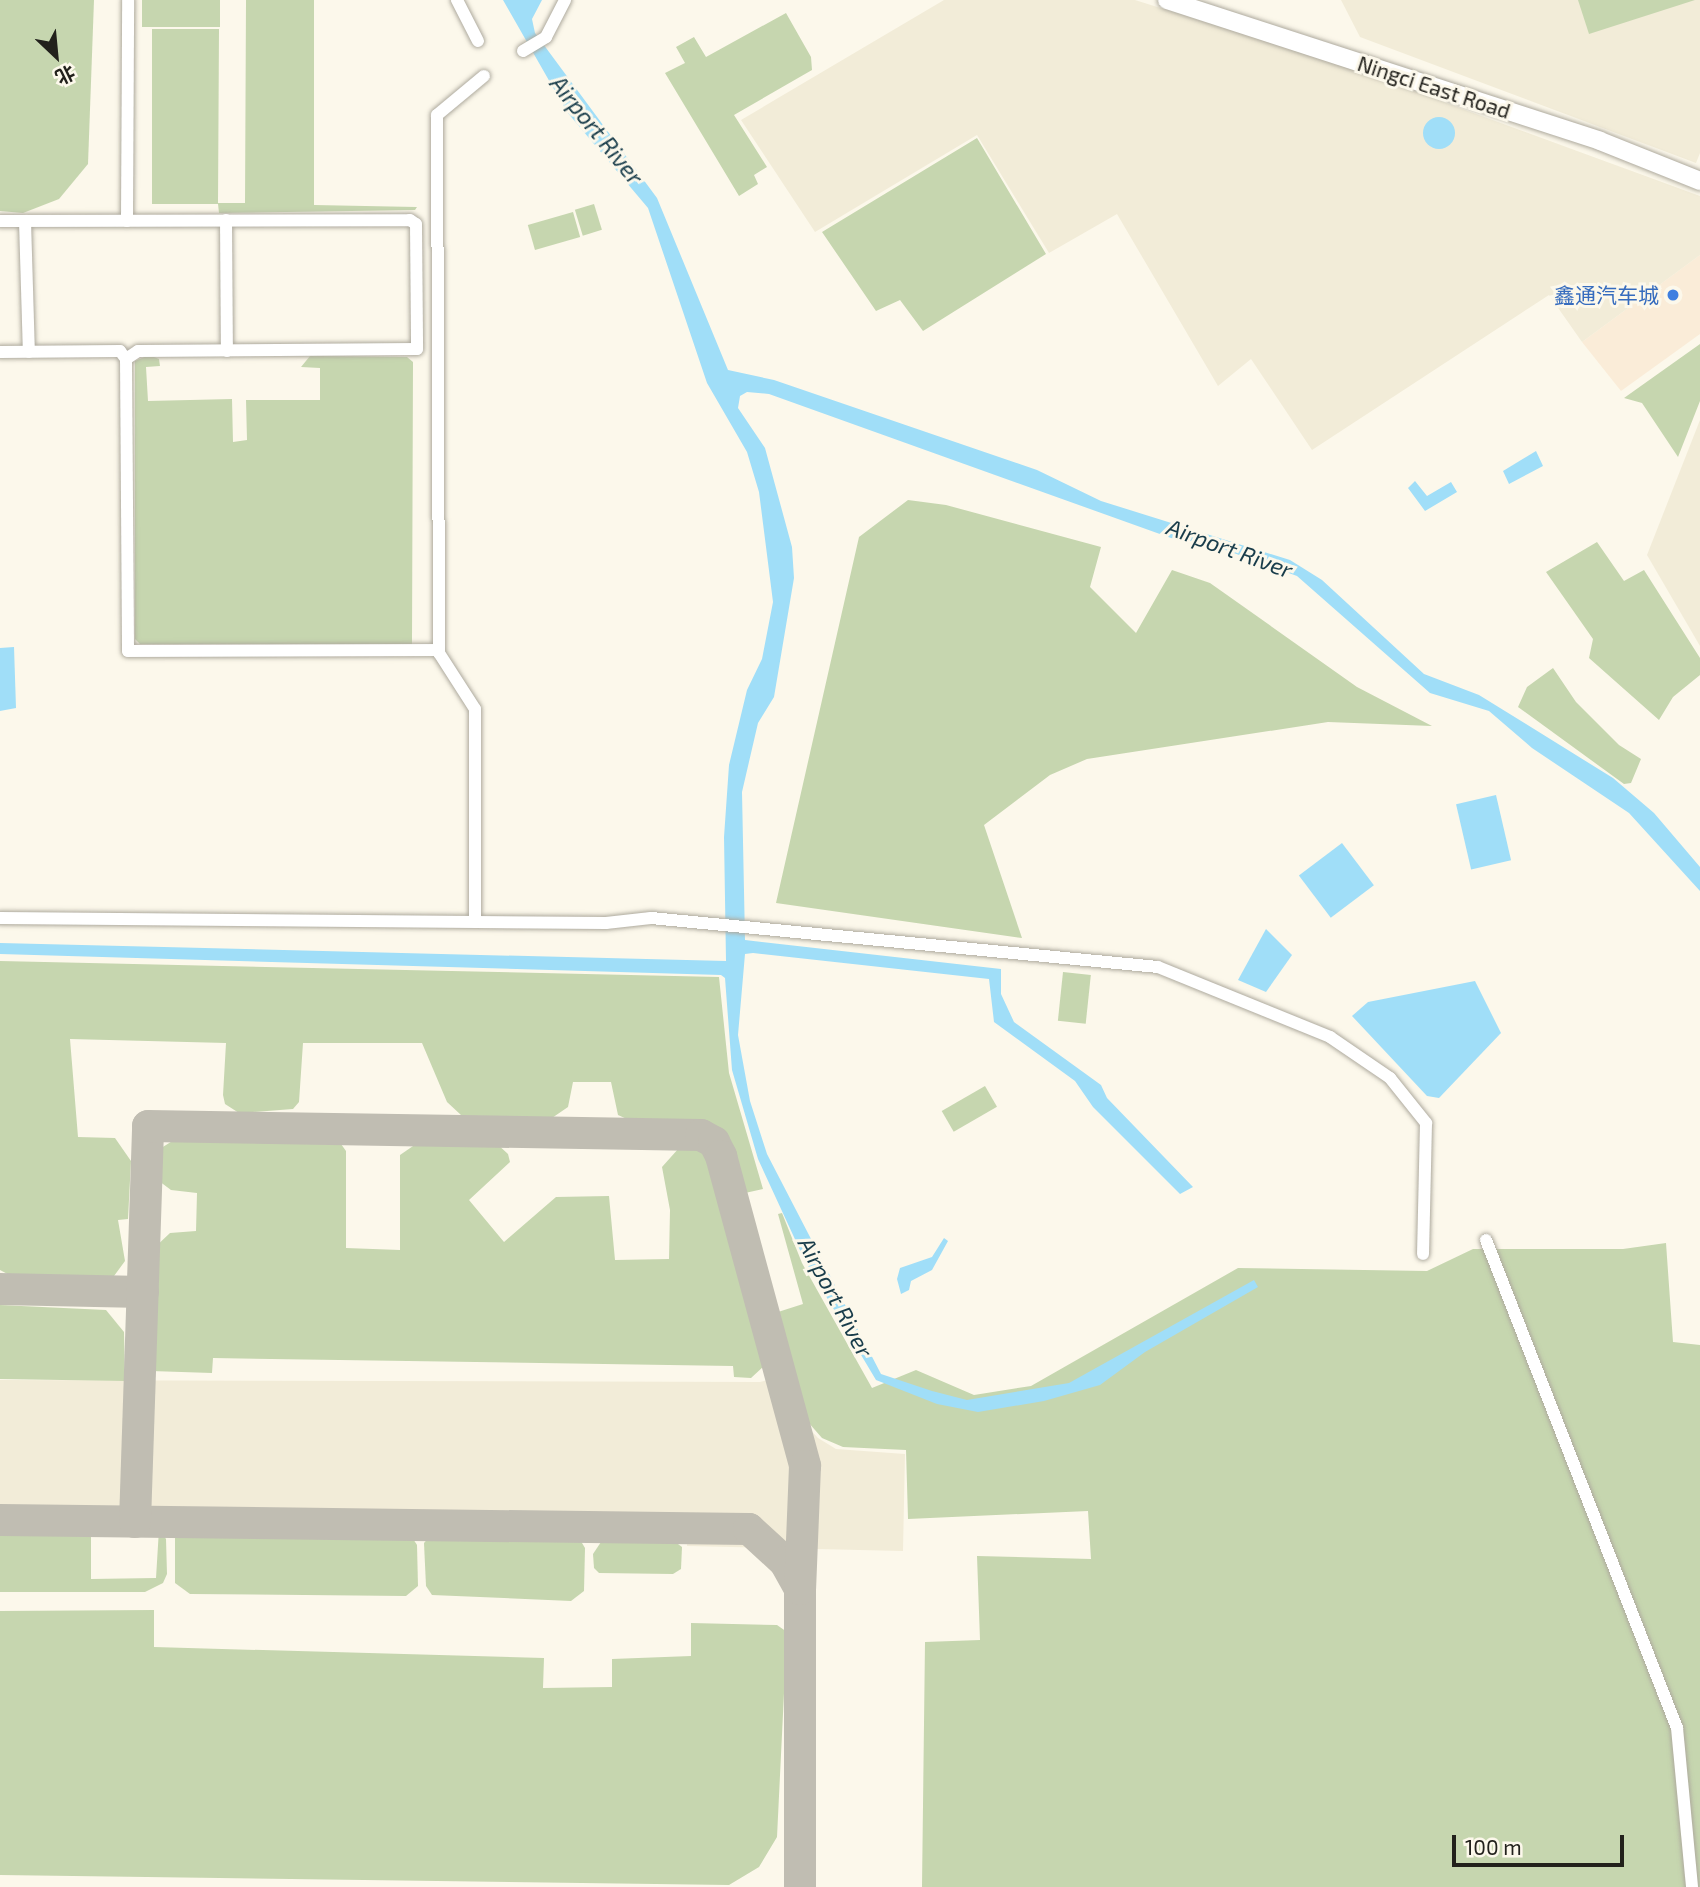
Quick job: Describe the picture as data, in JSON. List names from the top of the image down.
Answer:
{
  "streets": {
    "main road": ["Ningci East Road"]
  },
  "water": ["Airport River"],
  "places": ["鑫通汽车城"],
  "scale_bar": "100 m",
  "north": "bottom right"
}
